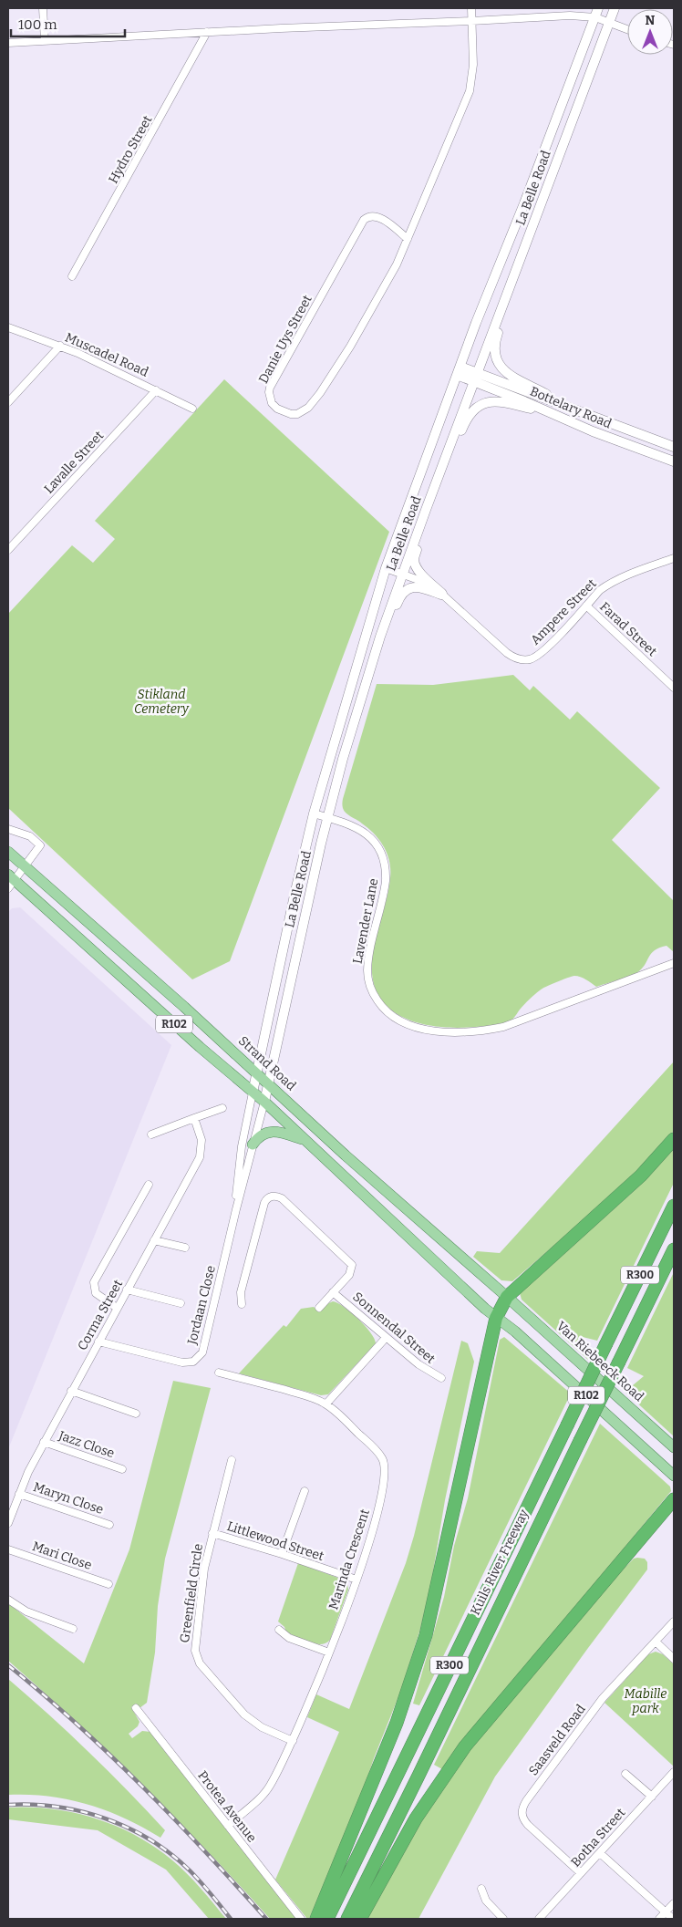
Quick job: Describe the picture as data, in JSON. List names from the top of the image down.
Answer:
{
  "streets": {
    "highway": ["R300", "Kuils River Freeway"],
    "main road": [
      "La Belle Road",
      "Bottelary Road",
      "R102",
      "Strand Road",
      "Van Riebeeck Road"
    ],
    "street": [
      "Hydro Street",
      "Danie Uys Street",
      "Muscadel Road",
      "Lavalle Street",
      "Ampere Street",
      "Farad Street",
      "Lavender Lane",
      "Jordaan Close",
      "Corma Street",
      "Sonnendal Street",
      "Jazz Close",
      "Maryn Close",
      "Littlewood Street",
      "Mari Close",
      "Marinda Crescent",
      "Greenfield Circle",
      "Saasveld Road",
      "Protea Avenue",
      "Botha Street"
    ]
  },
  "crossings": [
    ["La Belle Road", "Bottelary Road"],
    ["La Belle Road", "Ampere Street"],
    ["La Belle Road", "Lavender Lane"],
    ["La Belle Road", "R102"],
    ["La Belle Road", "Strand Road"],
    ["La Belle Road", "Jordaan Close"],
    ["Muscadel Road", "Lavalle Street"],
    ["Ampere Street", "Farad Street"],
    ["R102", "Jordaan Close"],
    ["Strand Road", "Van Riebeeck Road"],
    ["Jordaan Close", "Corma Street"],
    ["Corma Street", "Jazz Close"],
    ["Corma Street", "Maryn Close"],
    ["Littlewood Street", "Marinda Crescent"],
    ["Littlewood Street", "Greenfield Circle"],
    ["Marinda Crescent", "Greenfield Circle"],
    ["Marinda Crescent", "Protea Avenue"],
    ["Saasveld Road", "Botha Street"]
  ],
  "parks": ["Stikland Cemetery", "Mabille park"],
  "scale_bar": "100 m",
  "north": "top"
}
